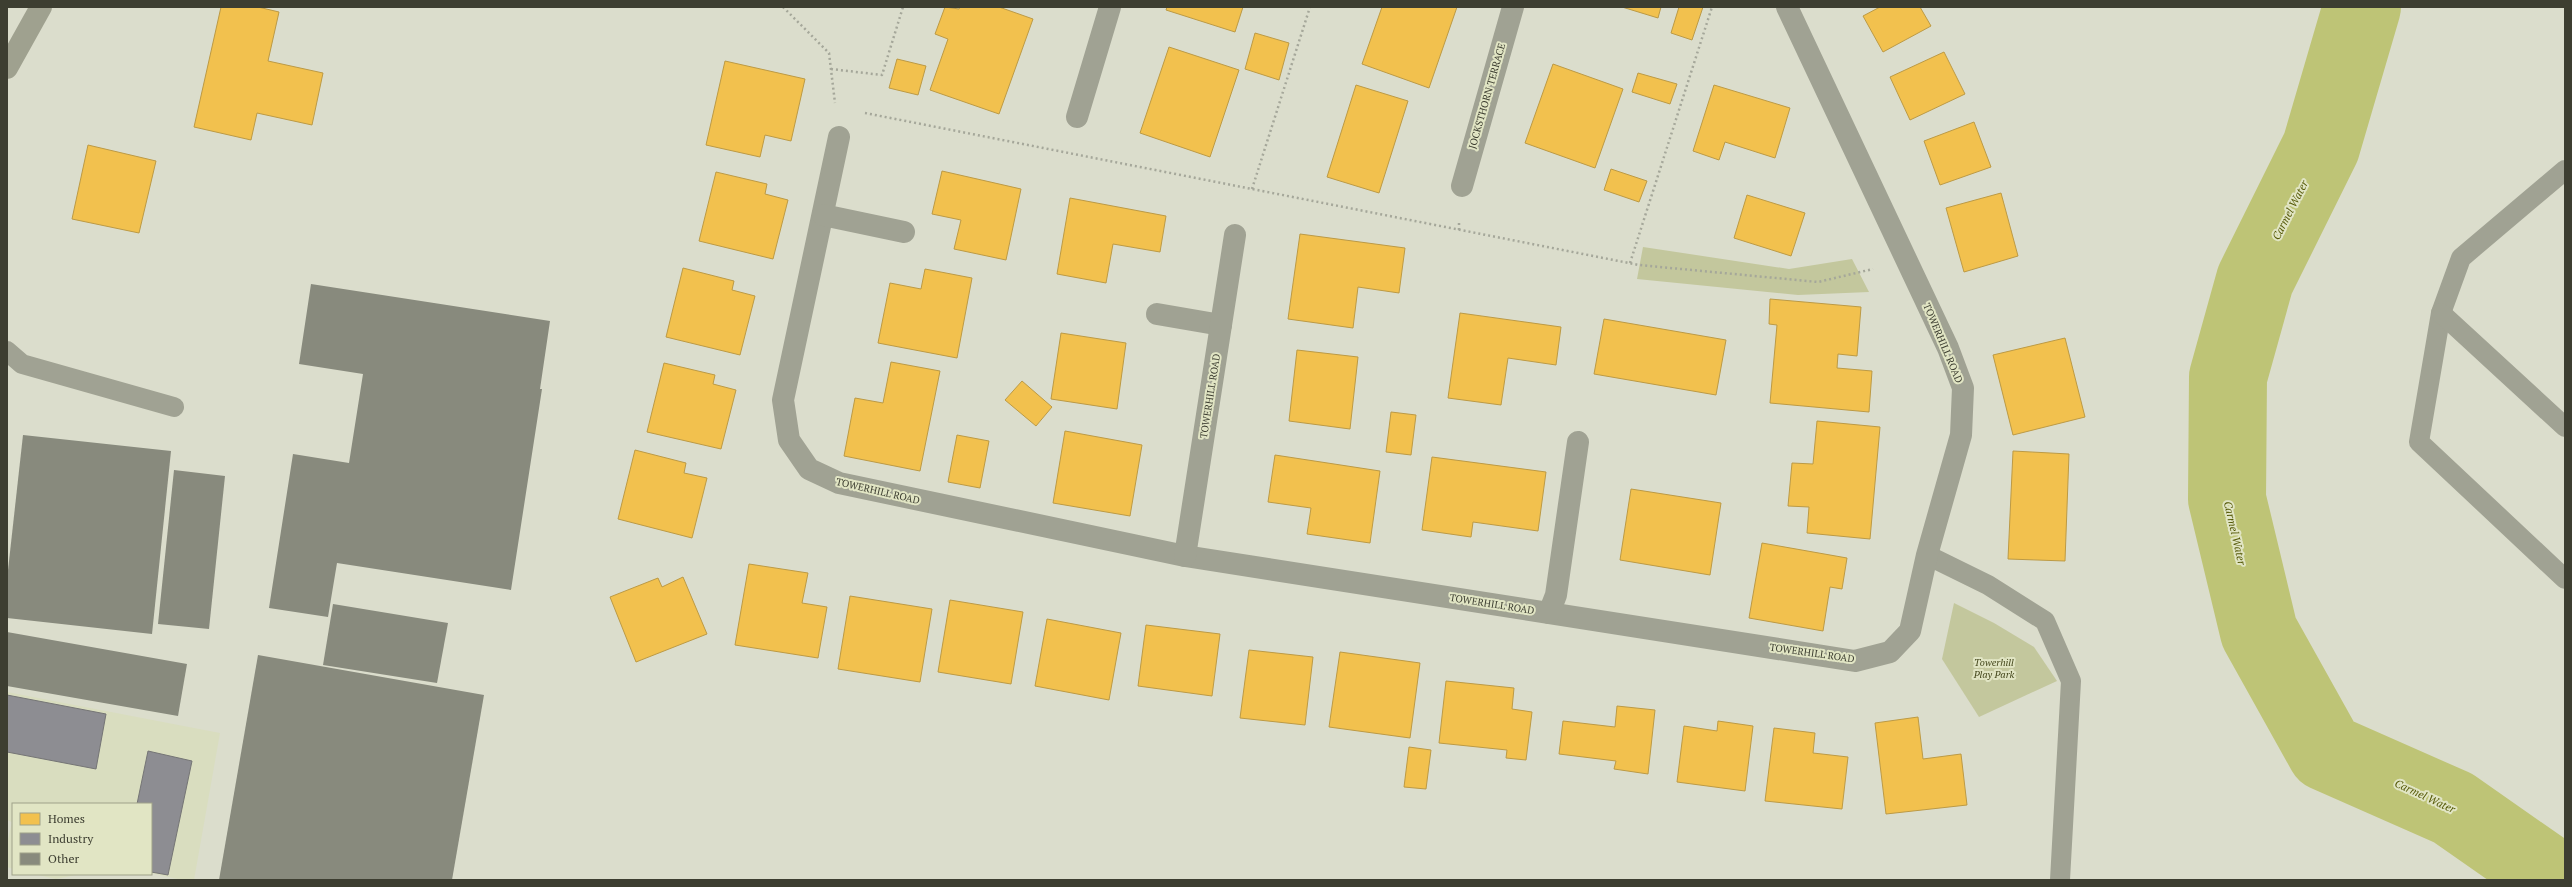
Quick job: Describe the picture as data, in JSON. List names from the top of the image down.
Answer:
{
  "streets": {
    "street": ["JOCKSTHORN TERRACE", "TOWERHILL ROAD"]
  },
  "water": ["Carmel Water"],
  "parks": ["Towerhill Play Park"],
  "legend": ["Homes", "Industry", "Other"]
}
